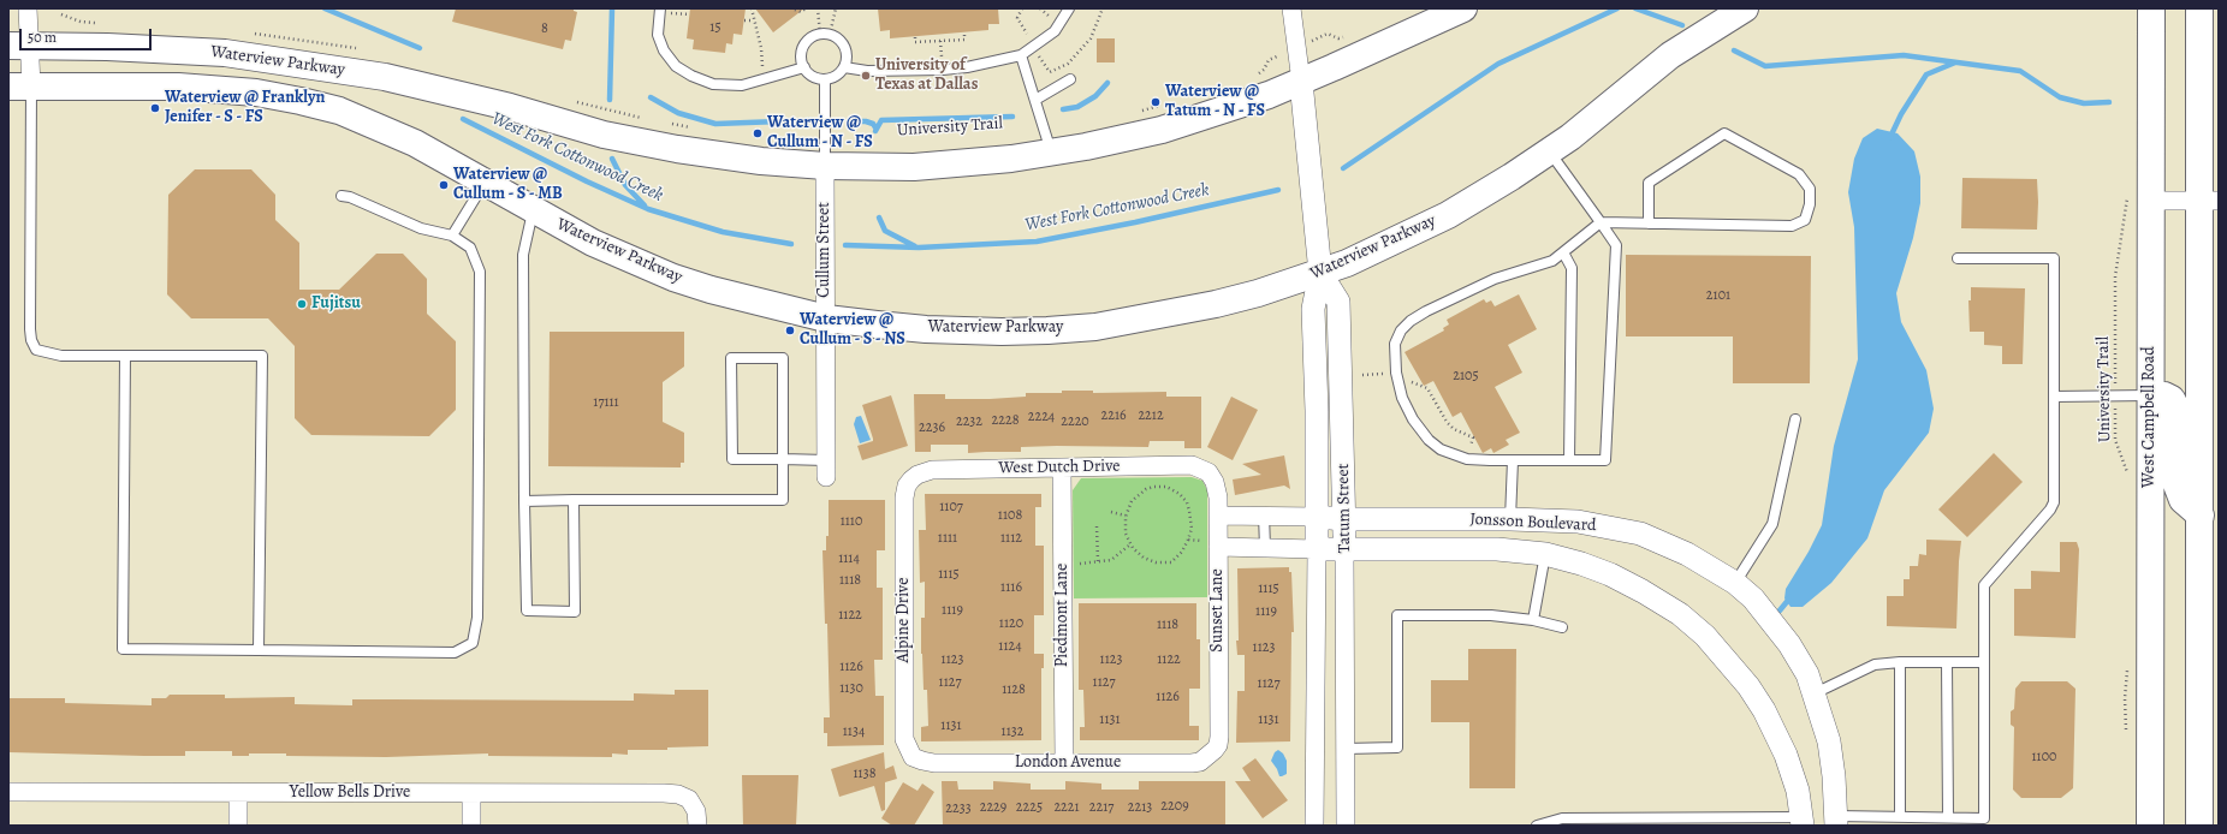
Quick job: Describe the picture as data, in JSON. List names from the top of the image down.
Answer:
{
  "streets": {
    "main road": ["Waterview Parkway", "West Campbell Road"],
    "street": [
      "Cullum Street",
      "West Dutch Drive",
      "Tatum Street",
      "Jonsson Boulevard",
      "Sunset Lane",
      "Piedmont Lane",
      "Alpine Drive",
      "London Avenue",
      "Yellow Bells Drive"
    ],
    "path": ["University Trail"]
  },
  "crossings": [
    ["Waterview Parkway", "Cullum Street"],
    ["Waterview Parkway", "Tatum Street"],
    ["University Trail", "West Campbell Road"],
    ["West Dutch Drive", "Sunset Lane"],
    ["West Dutch Drive", "Piedmont Lane"],
    ["West Dutch Drive", "Alpine Drive"],
    ["Tatum Street", "Jonsson Boulevard"],
    ["Jonsson Boulevard", "Sunset Lane"],
    ["Sunset Lane", "London Avenue"],
    ["Piedmont Lane", "London Avenue"],
    ["Alpine Drive", "London Avenue"]
  ],
  "water": ["West Fork Cottonwood Creek"],
  "places": [
    "University of Texas at Dallas",
    "Waterview @ Tatum - N - FS",
    "Waterview @ Franklyn Jenifer - S - FS",
    "Waterview @ Cullum - N - FS",
    "Waterview @ Cullum - S - MB",
    "Fujitsu",
    "Waterview @ Cullum - S - NS"
  ],
  "house_numbers": [
    "15",
    "8",
    "2101",
    "2105",
    "17111",
    "2216",
    "2212",
    "2224",
    "2228",
    "2232",
    "2220",
    "2236",
    "1107",
    "1108",
    "1110",
    "1111",
    "1112",
    "1114",
    "1115",
    "1118",
    "1116",
    "1115",
    "1119",
    "1119",
    "1122",
    "1120",
    "1118",
    "1124",
    "1123",
    "1123",
    "1123",
    "1122",
    "1126",
    "1127",
    "1127",
    "1127",
    "1130",
    "1128",
    "1126",
    "1131",
    "1131",
    "1131",
    "1134",
    "1132",
    "1100",
    "1138",
    "2209",
    "2229",
    "2225",
    "2221",
    "2217",
    "2213",
    "2233"
  ],
  "scale_bar": "50 m"
}
